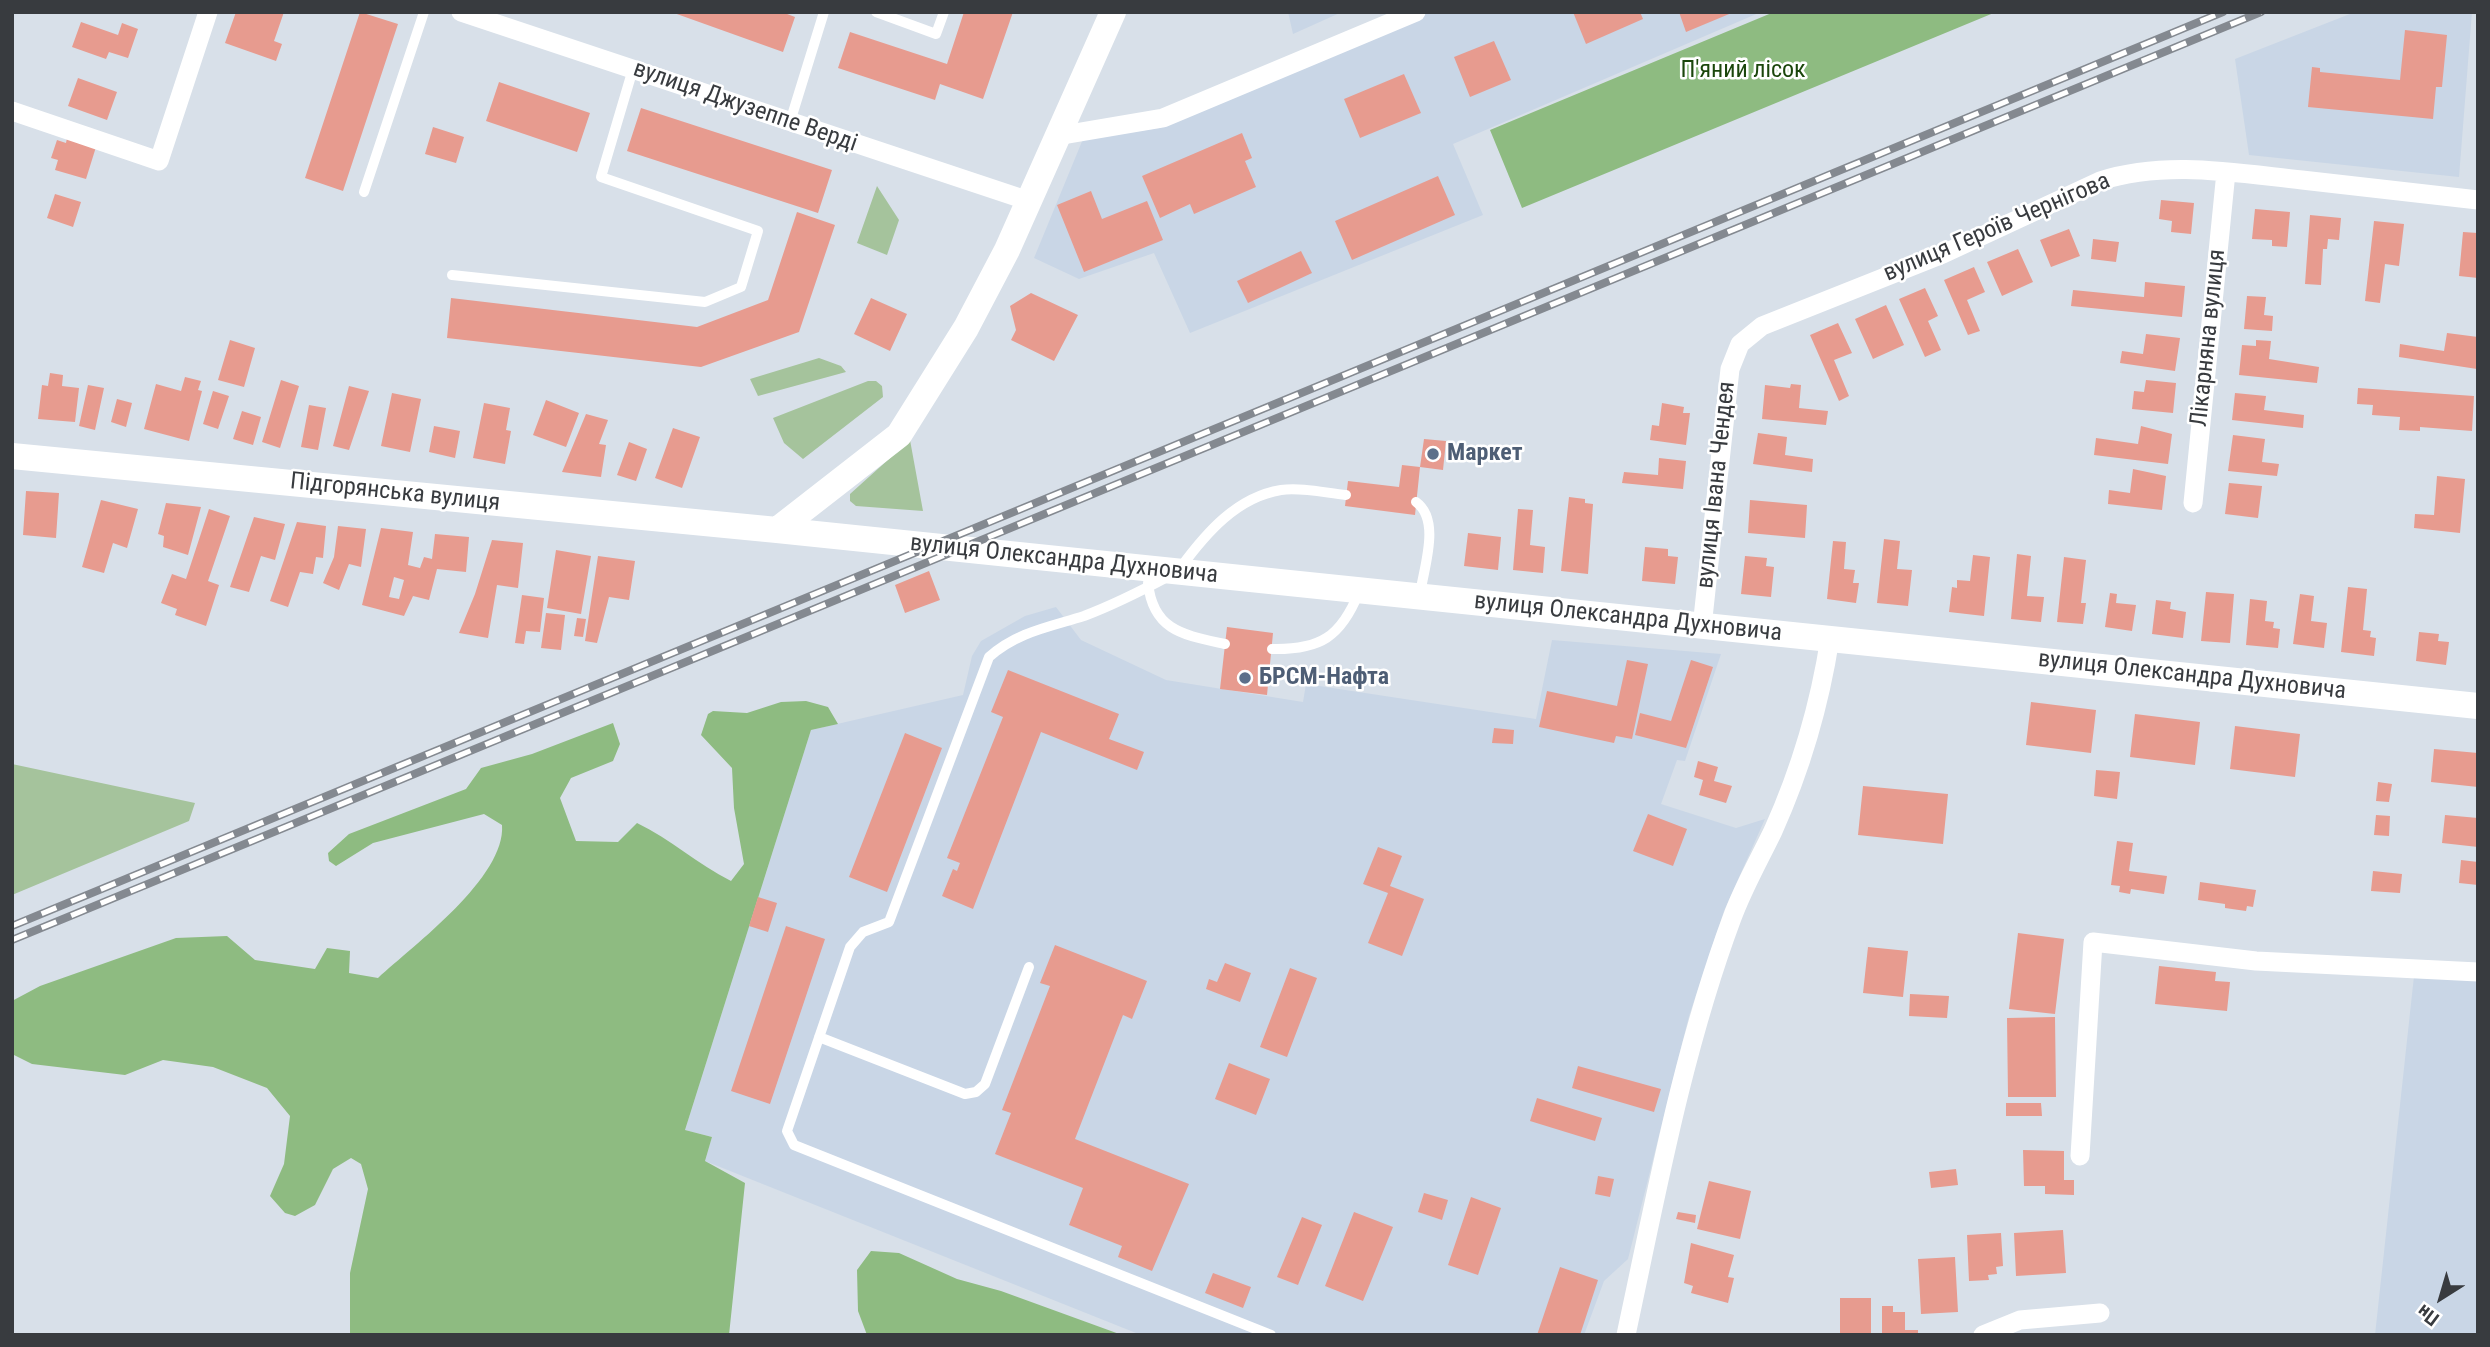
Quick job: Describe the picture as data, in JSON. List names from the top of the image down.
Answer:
{
  "streets": {
    "main road": ["Підгорянська вулиця", "вулиця Олександра Духновича"],
    "street": [
      "вулиця Джузеппе Верді",
      "вулиця Героїв Чернігова",
      "Лікарняна вулиця",
      "вулиця Івана Чендея"
    ]
  },
  "crossings": [
    ["вулиця Героїв Чернігова", "Лікарняна вулиця"],
    ["вулиця Героїв Чернігова", "вулиця Івана Чендея"],
    ["вулиця Івана Чендея", "вулиця Олександра Духновича"],
    ["Підгорянська вулиця", "вулиця Олександра Духновича"]
  ],
  "parks": ["П'яний лісок"],
  "places": ["Маркет", "БРСМ-Нафта"],
  "north": "bottom left"
}
